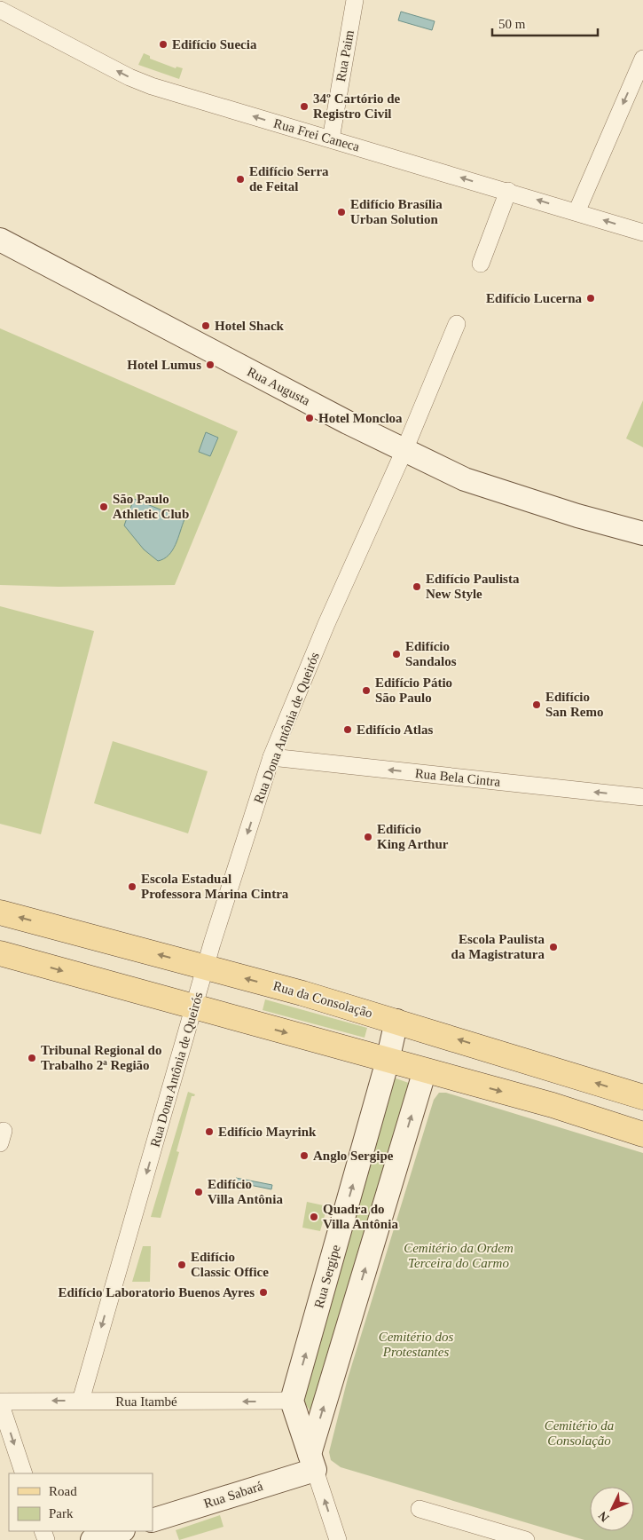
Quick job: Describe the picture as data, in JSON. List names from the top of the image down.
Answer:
{
  "streets": {
    "main road": ["Rua da Consolação"],
    "street": [
      "Rua Paim",
      "Rua Frei Caneca",
      "Rua Augusta",
      "Rua Dona Antônia de Queirós",
      "Rua Bela Cintra",
      "Rua Sergipe",
      "Rua Itambé",
      "Rua Sabará"
    ]
  },
  "crossings": [
    ["Rua Paim", "Rua Frei Caneca"],
    ["Rua Augusta", "Rua Dona Antônia de Queirós"],
    ["Rua Dona Antônia de Queirós", "Rua Bela Cintra"],
    ["Rua Dona Antônia de Queirós", "Rua da Consolação"],
    ["Rua Dona Antônia de Queirós", "Rua Itambé"],
    ["Rua da Consolação", "Rua Sergipe"],
    ["Rua Sergipe", "Rua Itambé"]
  ],
  "one_way": [
    "Rua Frei Caneca",
    "Rua Dona Antônia de Queirós",
    "Rua Bela Cintra",
    "Rua Itambé"
  ],
  "parks": ["Cemitério da Ordem Terceira do Carmo", "Cemitério dos Protestantes", "Cemitério da Consolação"],
  "places": [
    "Edifício Suecia",
    "34º Cartório de Registro Civil",
    "Edifício Serra de Feital",
    "Edifício Brasília Urban Solution",
    "Edifício Lucerna",
    "Hotel Shack",
    "Hotel Lumus",
    "Hotel Moncloa",
    "São Paulo Athletic Club",
    "Edifício Paulista New Style",
    "Edifício Sandalos",
    "Edifício Pátio São Paulo",
    "Edifício San Remo",
    "Edifício Atlas",
    "Edifício King Arthur",
    "Escola Estadual Professora Marina Cintra",
    "Escola Paulista da Magistratura",
    "Tribunal Regional do Trabalho 2ª Região",
    "Edifício Mayrink",
    "Anglo Sergipe",
    "Edifício Villa Antônia",
    "Quadra do Villa Antônia",
    "Edifício Classic Office",
    "Edifício Laboratorio Buenos Ayres"
  ],
  "legend": ["Road", "Park"],
  "scale_bar": "50 m",
  "north": "bottom left"
}
